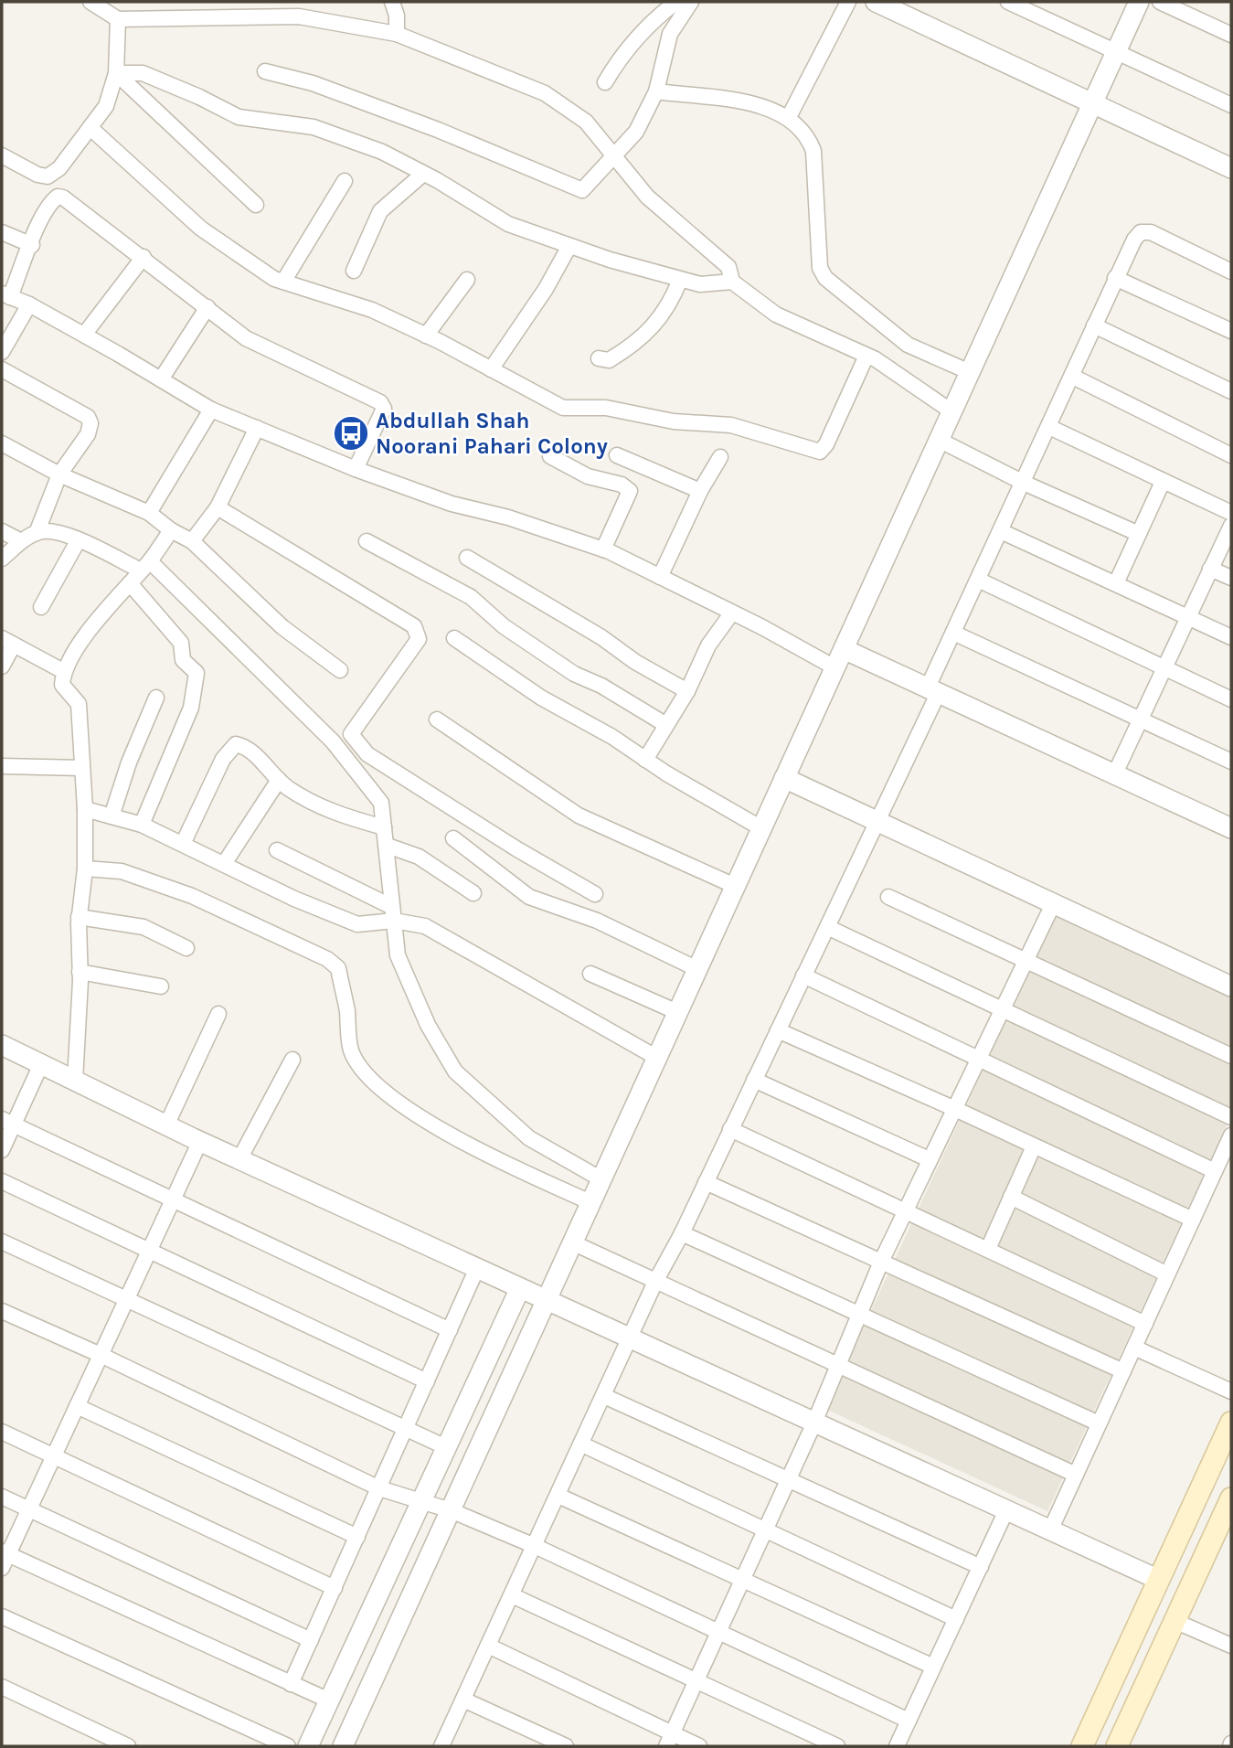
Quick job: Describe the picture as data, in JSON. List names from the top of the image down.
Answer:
{
  "places": {
    "bus stop": ["Abdullah Shah Noorani Pahari Colony"]
  }
}
